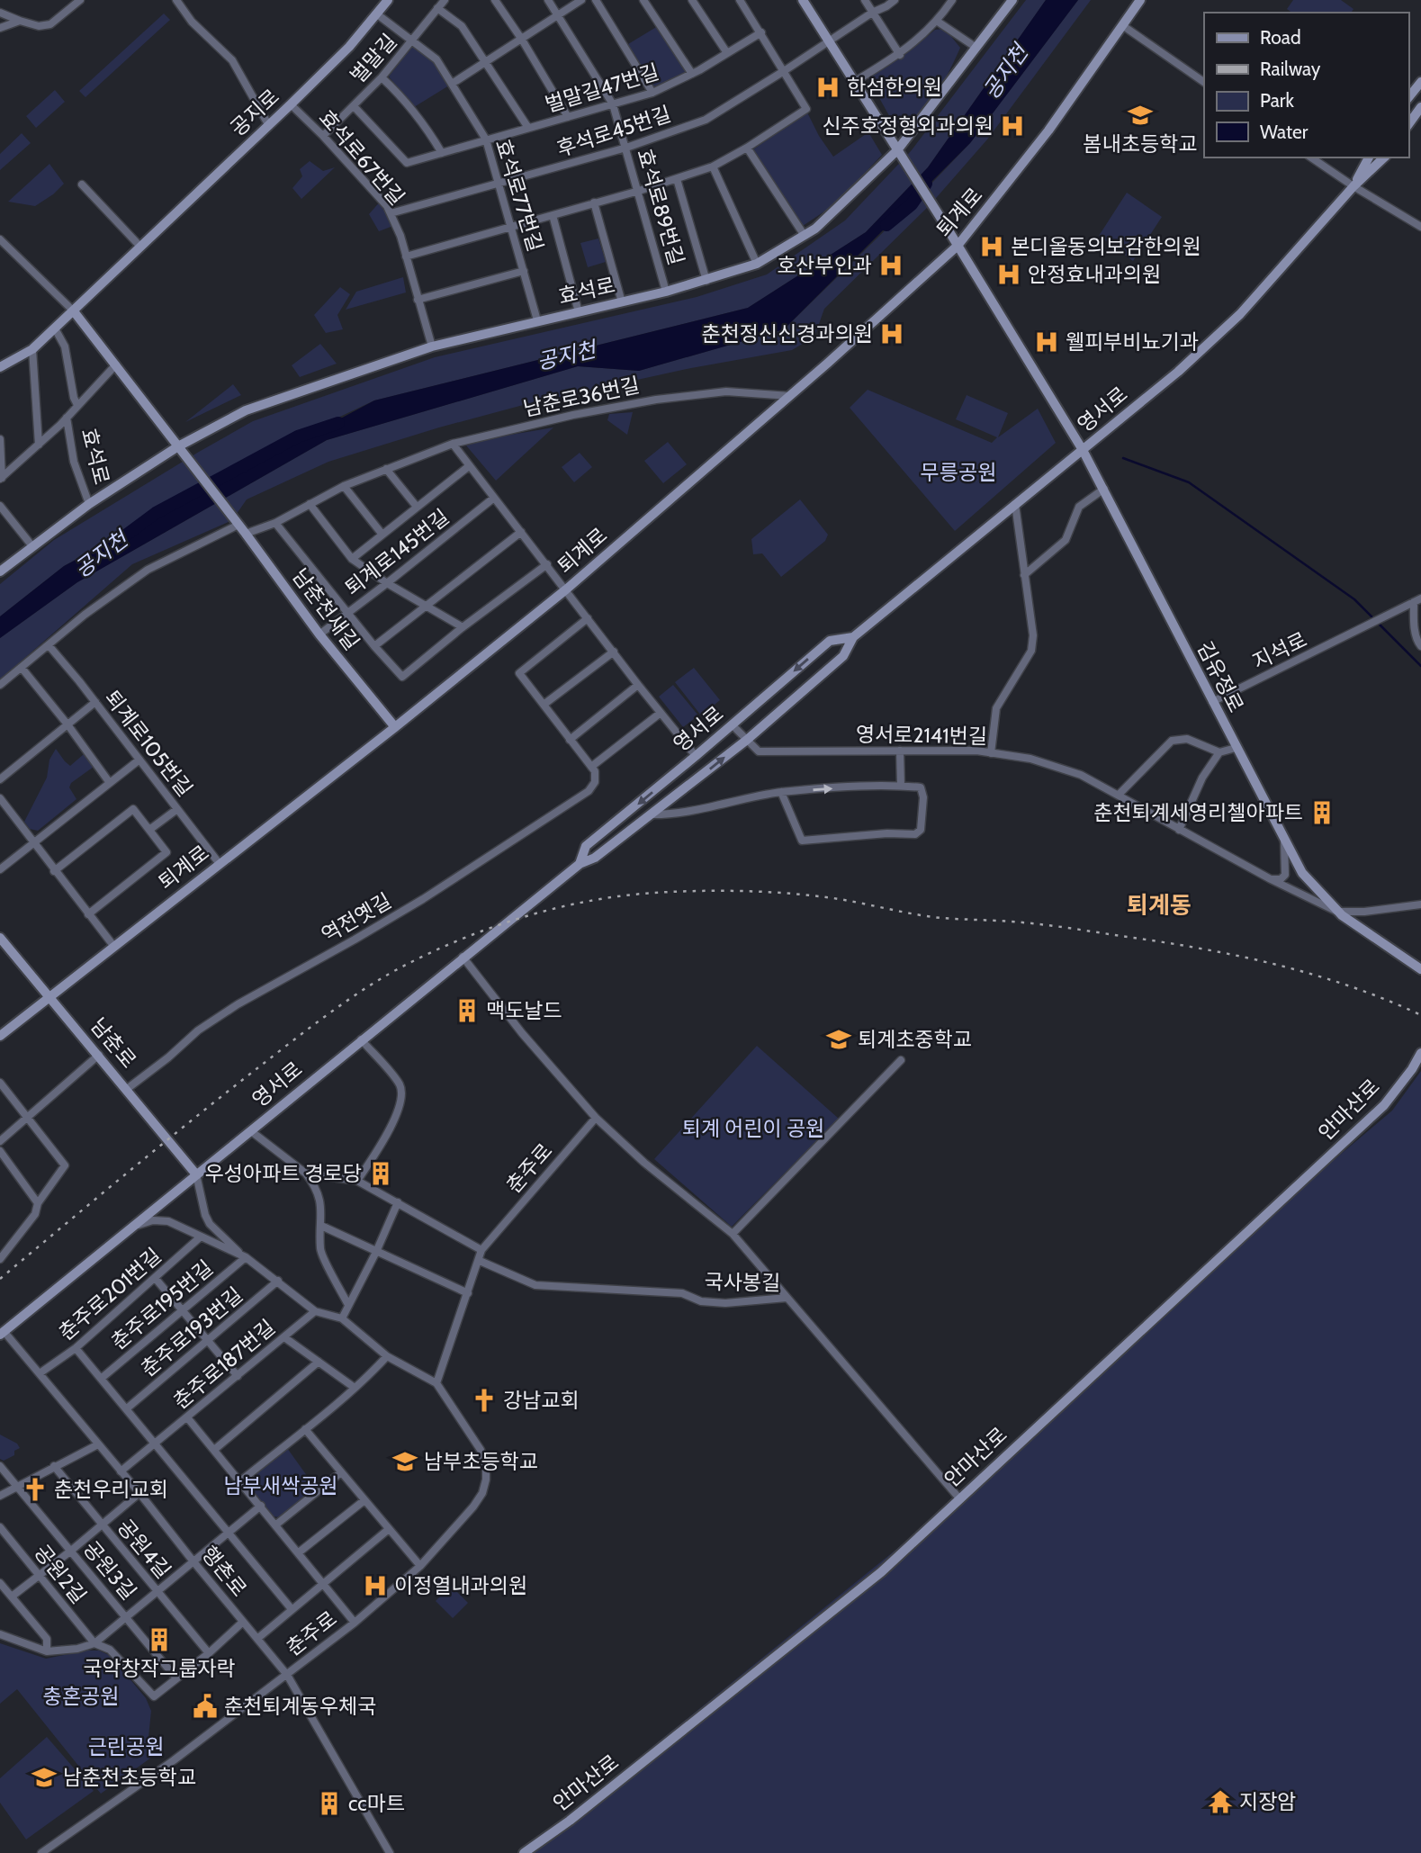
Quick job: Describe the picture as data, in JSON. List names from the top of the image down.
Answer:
{
  "streets": {
    "street": [
      "벌말길",
      "벌말길47번길",
      "공지로",
      "후석로45번길",
      "효석로67번길",
      "효석로77번길",
      "효석로89번길",
      "퇴계로",
      "효석로",
      "남춘로36번길",
      "영서로",
      "퇴계로145번길",
      "남춘천새길",
      "지석로",
      "김유정로",
      "영서로2141번길",
      "퇴계로105번길",
      "역전옛길",
      "남춘로",
      "안마산로",
      "춘주로",
      "국사봉길",
      "춘주로201번길",
      "춘주로195번길",
      "춘주로193번길",
      "춘주로187번길",
      "공원4길",
      "공원3길",
      "행촌로",
      "공원2길"
    ]
  },
  "crossings": [
    ["벌말길", "벌말길47번길"],
    ["벌말길", "효석로67번길"],
    ["벌말길", "효석로77번길"],
    ["벌말길47번길", "효석로77번길"],
    ["벌말길47번길", "효석로89번길"],
    ["공지로", "효석로67번길"],
    ["공지로", "효석로77번길"],
    ["후석로45번길", "효석로67번길"],
    ["후석로45번길", "효석로77번길"],
    ["후석로45번길", "효석로89번길"],
    ["후석로45번길", "김유정로"],
    ["효석로67번길", "효석로77번길"],
    ["효석로67번길", "효석로"],
    ["효석로77번길", "효석로"],
    ["효석로89번길", "효석로"],
    ["퇴계로", "남춘로36번길"],
    ["퇴계로", "퇴계로145번길"],
    ["퇴계로", "남춘천새길"],
    ["퇴계로", "김유정로"],
    ["퇴계로", "퇴계로105번길"],
    ["퇴계로", "남춘로"],
    ["효석로", "남춘천새길"],
    ["효석로", "김유정로"],
    ["남춘로36번길", "남춘천새길"],
    ["영서로", "김유정로"],
    ["영서로", "영서로2141번길"],
    ["영서로", "남춘로"],
    ["영서로", "춘주로"],
    ["영서로", "행촌로"],
    ["퇴계로145번길", "남춘천새길"],
    ["지석로", "김유정로"],
    ["김유정로", "영서로2141번길"],
    ["역전옛길", "남춘로"],
    ["안마산로", "국사봉길"],
    ["춘주로", "국사봉길"],
    ["춘주로", "춘주로201번길"],
    ["춘주로", "춘주로195번길"],
    ["춘주로", "춘주로193번길"],
    ["춘주로", "춘주로187번길"],
    ["춘주로", "행촌로"],
    ["춘주로201번길", "행촌로"],
    ["춘주로187번길", "행촌로"],
    ["공원3길", "공원2길"]
  ],
  "districts": ["퇴계동"],
  "water": ["공지천"],
  "parks": [
    "무릉공원",
    "퇴계 어린이 공원",
    "남부새싹공원",
    "충혼공원",
    "근린공원"
  ],
  "places": {
    "hospital": [
      "한섬한의원",
      "신주호정형외과의원",
      "본디올동의보감한의원",
      "호산부인과",
      "안정효내과의원",
      "춘천정신신경과의원",
      "웰피부비뇨기과",
      "이정열내과의원"
    ],
    "school or university": [
      "봄내초등학교",
      "퇴계초중학교",
      "남부초등학교",
      "남춘천초등학교"
    ],
    "building": [
      "춘천퇴계세영리첼아파트",
      "맥도날드",
      "우성아파트 경로당",
      "국악창작그룹자락",
      "cc마트"
    ],
    "church": ["강남교회", "춘천우리교회"],
    "public building": ["춘천퇴계동우체국"],
    "temple": ["지장암"]
  },
  "legend": [
    "Road",
    "Railway",
    "Park",
    "Water"
  ]
}
